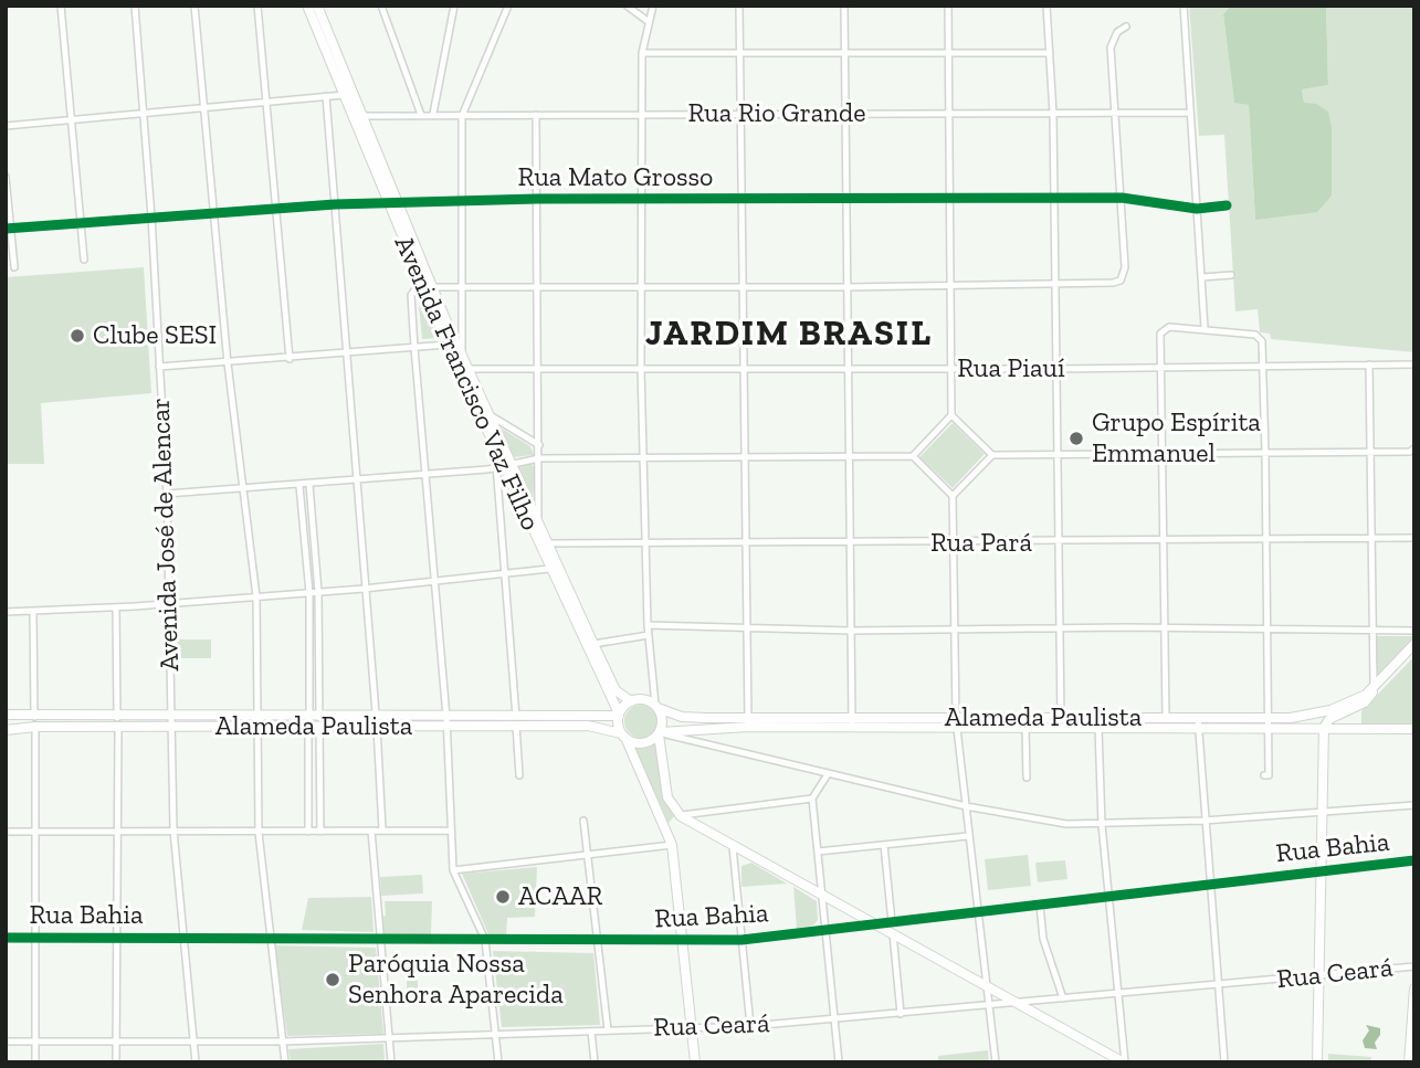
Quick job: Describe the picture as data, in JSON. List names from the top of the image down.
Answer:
{
  "streets": {
    "main road": ["Avenida Francisco Vaz Filho", "Alameda Paulista"],
    "street": [
      "Rua Rio Grande",
      "Rua Mato Grosso",
      "Rua Piauí",
      "Avenida José de Alencar",
      "Rua Pará",
      "Rua Bahia",
      "Rua Ceará"
    ]
  },
  "crossings": [
    ["Rua Rio Grande", "Avenida Francisco Vaz Filho"],
    ["Rua Mato Grosso", "Avenida Francisco Vaz Filho"],
    ["Rua Mato Grosso", "Avenida José de Alencar"],
    ["Rua Piauí", "Avenida Francisco Vaz Filho"],
    ["Avenida Francisco Vaz Filho", "Rua Pará"],
    ["Avenida Francisco Vaz Filho", "Alameda Paulista"],
    ["Avenida José de Alencar", "Alameda Paulista"],
    ["Avenida José de Alencar", "Rua Bahia"],
    ["Avenida José de Alencar", "Rua Ceará"]
  ],
  "districts": ["JARDIM BRASIL"],
  "places": [
    "Clube SESI",
    "Grupo Espírita Emmanuel",
    "ACAAR",
    "Paróquia Nossa Senhora Aparecida"
  ]
}
